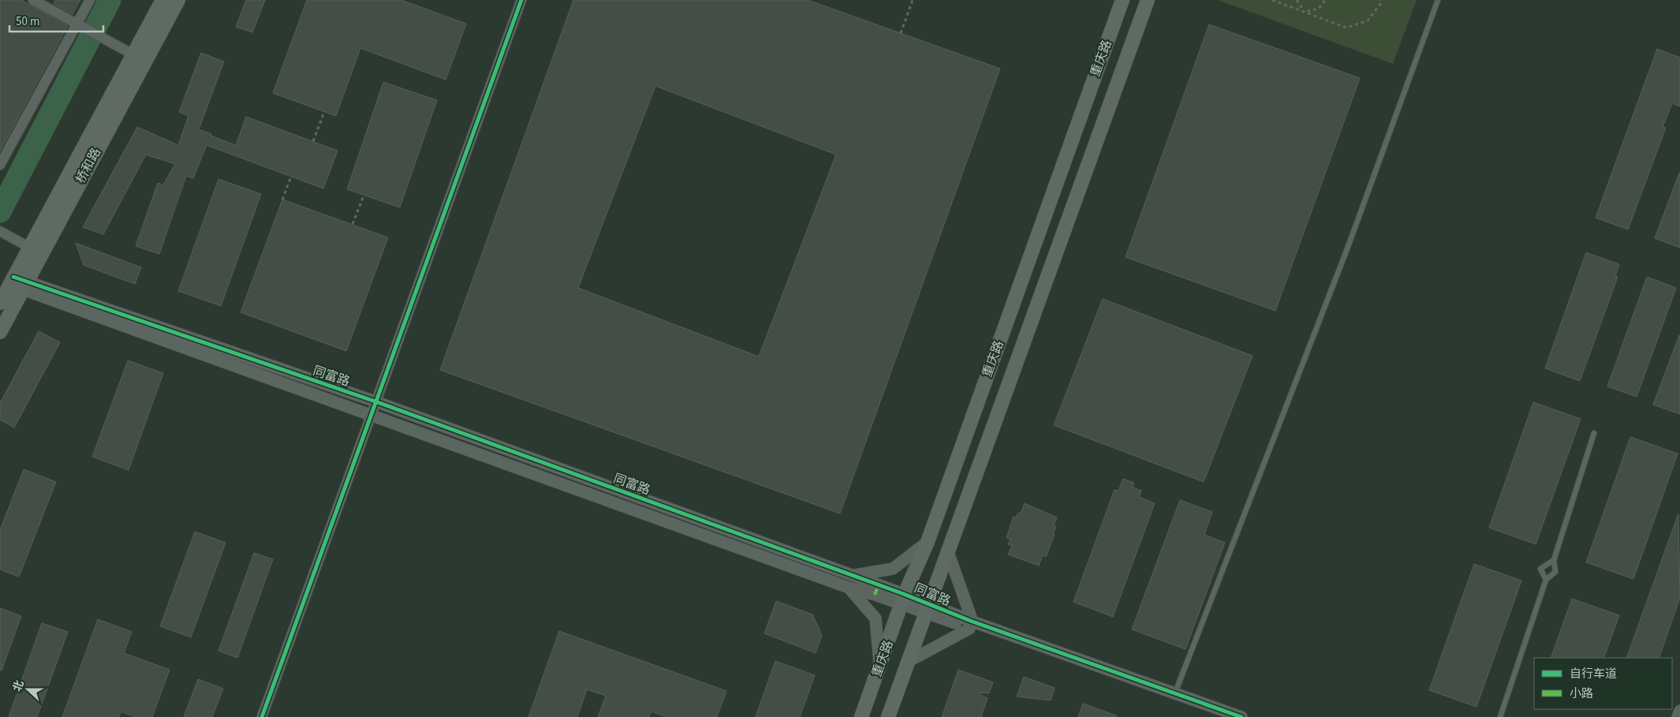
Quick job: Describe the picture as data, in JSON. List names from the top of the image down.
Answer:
{
  "streets": {
    "main road": ["重庆路", "桥和路"],
    "street": ["同富路"]
  },
  "crossings": [
    ["重庆路", "同富路"],
    ["桥和路", "同富路"]
  ],
  "legend": ["自行车道", "小路"],
  "scale_bar": "50 m",
  "north": "left"
}
